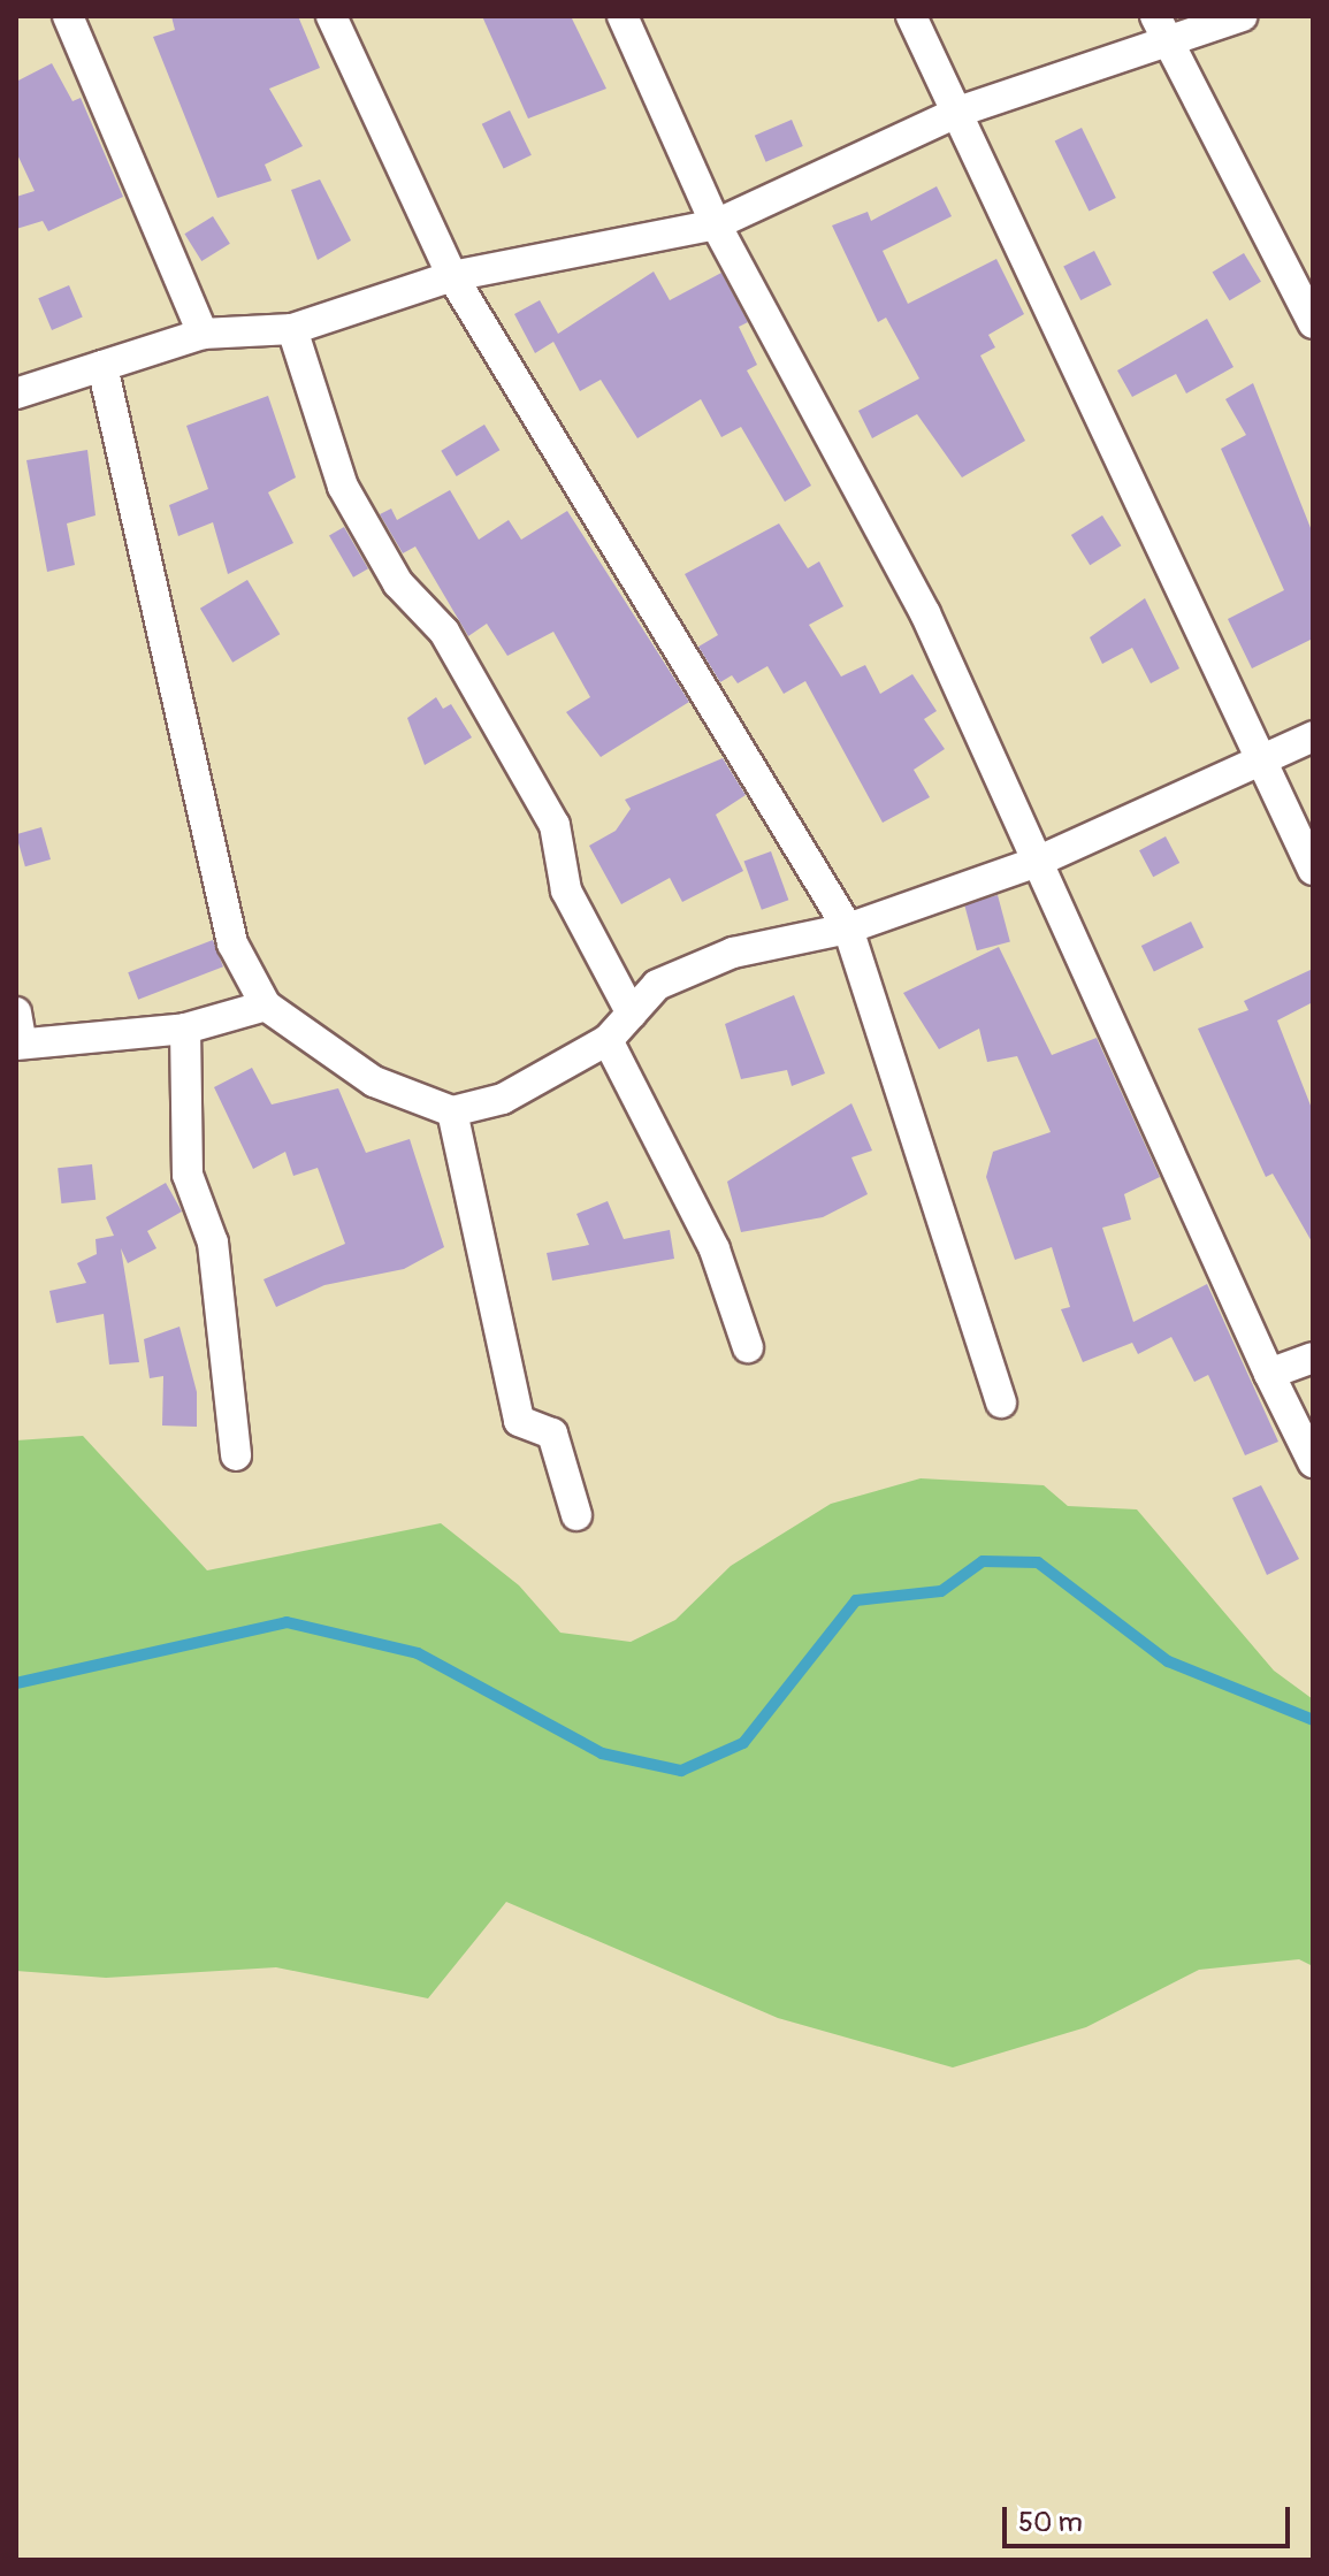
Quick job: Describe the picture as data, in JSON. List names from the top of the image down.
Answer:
{
  "scale_bar": "50 m"
}
